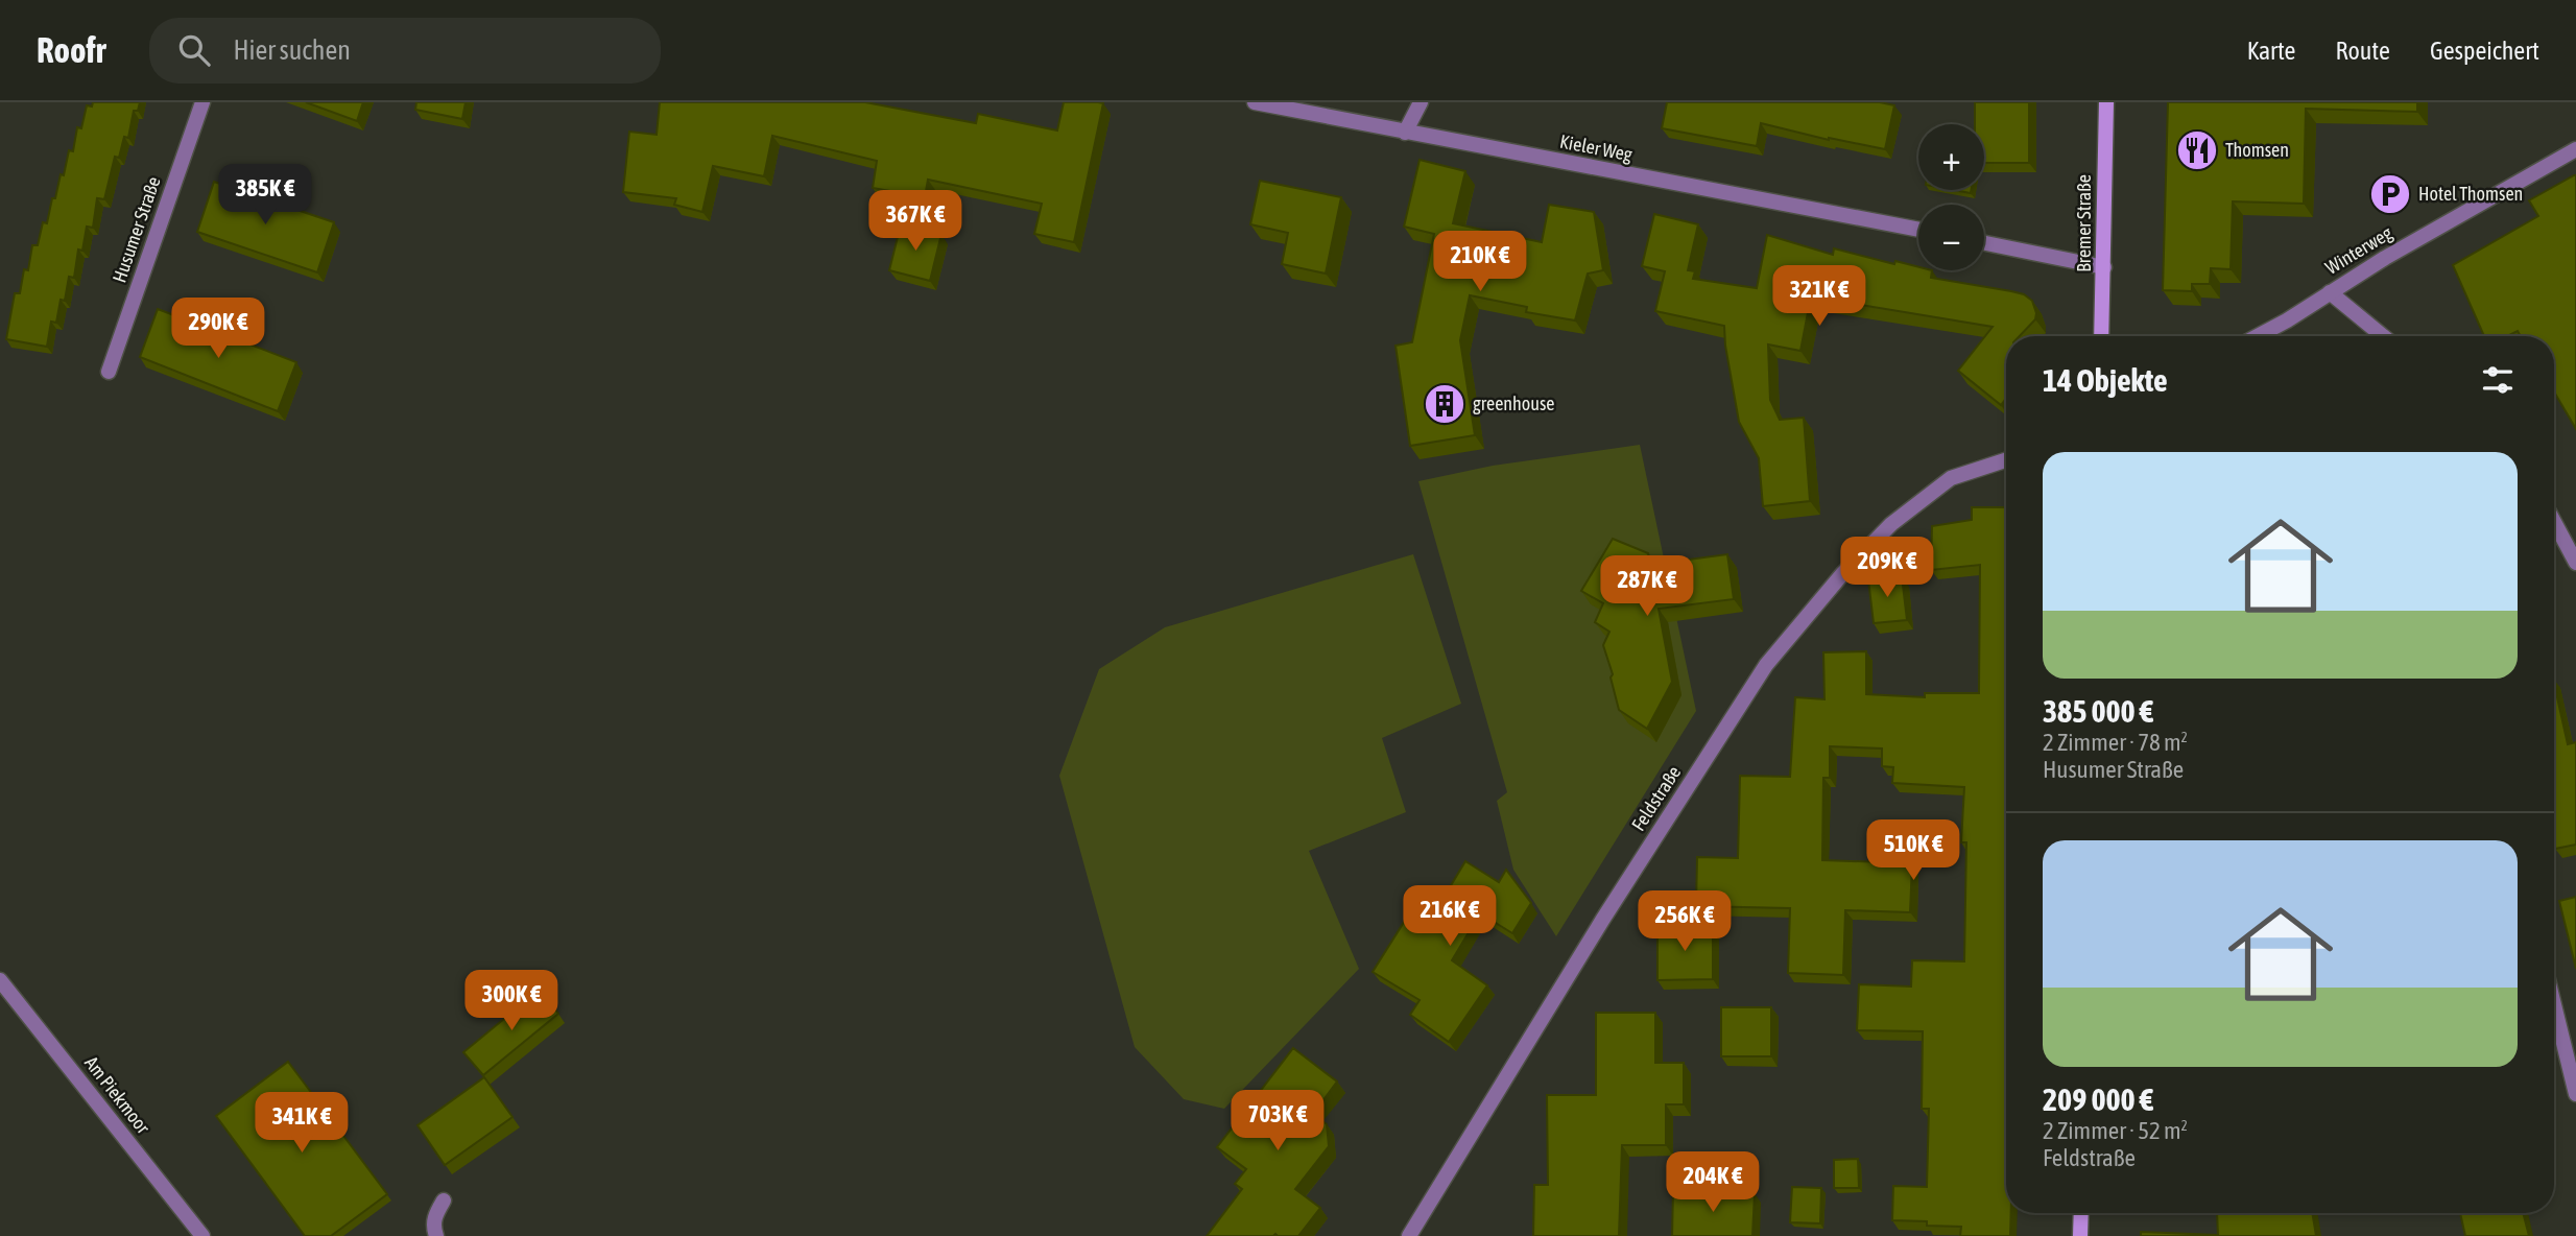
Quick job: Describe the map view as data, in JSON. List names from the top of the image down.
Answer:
{
  "streets": {
    "main road": ["Bremer Straße"],
    "street": [
      "Kieler Weg",
      "Husumer Straße",
      "Winterweg",
      "Feldstraße",
      "Am Piekmoor"
    ]
  },
  "places": {
    "restaurant": ["Thomsen"],
    "parking": ["Hotel Thomsen"],
    "building": ["greenhouse"]
  },
  "page": {
    "header": "Roofr",
    "search": "Hier suchen",
    "nav": ["Karte", "Route", "Gespeichert"],
    "map_buttons": ["+", "−"],
    "price": [
      "385K €",
      "367K €",
      "210K €",
      "321K €",
      "290K €",
      "209K €",
      "287K €",
      "510K €",
      "216K €",
      "256K €",
      "300K €",
      "703K €",
      "341K €",
      "204K €"
    ],
    "heading": "14 Objekte",
    "list": [
      {
        "name": "385 000 €",
        "note": "2 Zimmer · 78 m² · Husumer Straße"
      },
      {
        "name": "209 000 €",
        "note": "2 Zimmer · 52 m² · Feldstraße"
      }
    ]
  }
}
